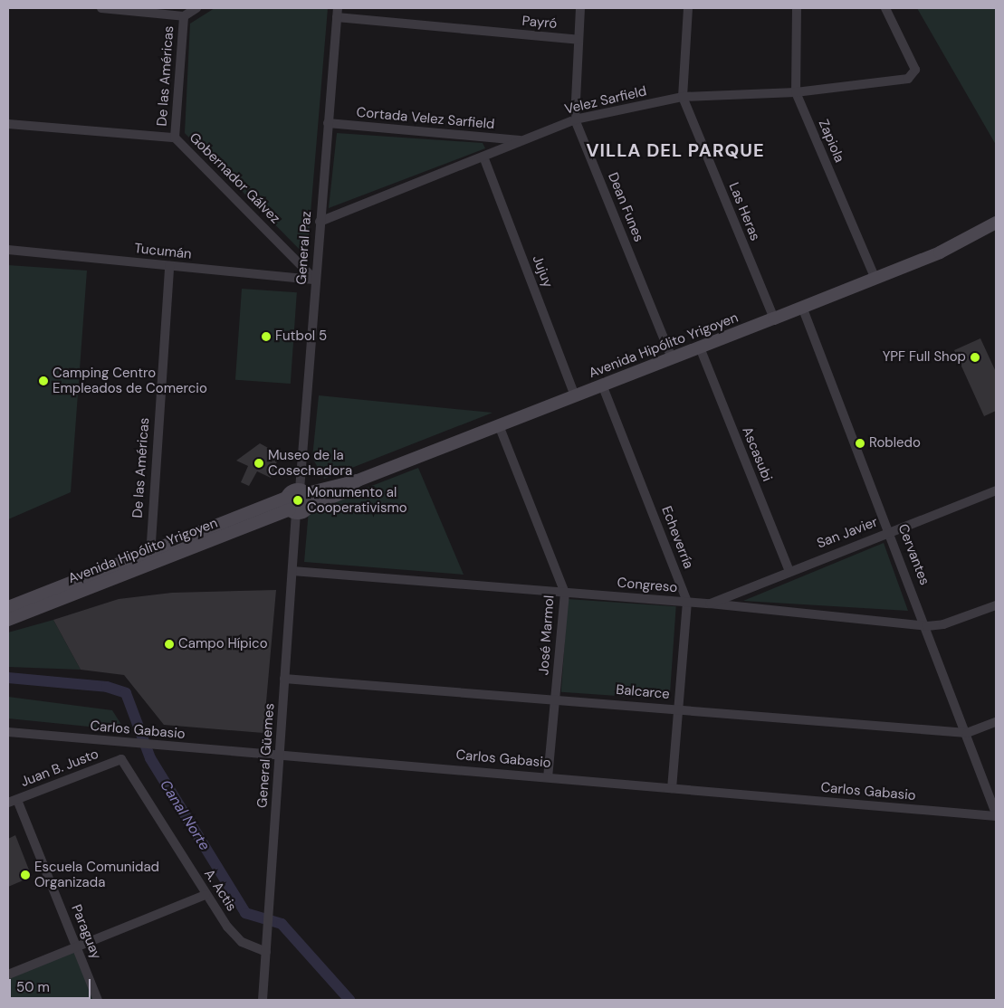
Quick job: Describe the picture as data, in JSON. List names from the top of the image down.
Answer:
{
  "streets": {
    "street": [
      "Payró",
      "De las Américas",
      "Velez Sarfield",
      "Cortada Velez Sarfield",
      "Zapiola",
      "Gobernador Gálvez",
      "Dean Funes",
      "Las Heras",
      "General Paz",
      "Tucumán",
      "Jujuy",
      "Avenida Hipólito Yrigoyen",
      "Ascasubi",
      "San Javier",
      "Echeverría",
      "Cervantes",
      "Congreso",
      "José Marmol",
      "Balcarce",
      "Carlos Gabasio",
      "General Güemes",
      "Juan B. Justo",
      "A. Actis",
      "Paraguay"
    ]
  },
  "crossings": [
    ["Payró", "Dean Funes"],
    ["Payró", "General Paz"],
    ["De las Américas", "Gobernador Gálvez"],
    ["De las Américas", "Tucumán"],
    ["De las Américas", "Avenida Hipólito Yrigoyen"],
    ["Velez Sarfield", "Cortada Velez Sarfield"],
    ["Velez Sarfield", "Zapiola"],
    ["Velez Sarfield", "Dean Funes"],
    ["Velez Sarfield", "Las Heras"],
    ["Velez Sarfield", "General Paz"],
    ["Velez Sarfield", "Jujuy"],
    ["Cortada Velez Sarfield", "General Paz"],
    ["Zapiola", "Avenida Hipólito Yrigoyen"],
    ["Gobernador Gálvez", "General Paz"],
    ["Gobernador Gálvez", "Tucumán"],
    ["Dean Funes", "Avenida Hipólito Yrigoyen"],
    ["Las Heras", "Avenida Hipólito Yrigoyen"],
    ["General Paz", "Tucumán"],
    ["General Paz", "Avenida Hipólito Yrigoyen"],
    ["Jujuy", "Avenida Hipólito Yrigoyen"],
    ["Avenida Hipólito Yrigoyen", "Ascasubi"],
    ["Avenida Hipólito Yrigoyen", "Echeverría"],
    ["Avenida Hipólito Yrigoyen", "Cervantes"],
    ["Avenida Hipólito Yrigoyen", "José Marmol"],
    ["Avenida Hipólito Yrigoyen", "General Güemes"],
    ["Ascasubi", "San Javier"],
    ["San Javier", "Cervantes"],
    ["San Javier", "Congreso"],
    ["Echeverría", "Congreso"],
    ["Echeverría", "Balcarce"],
    ["Echeverría", "Carlos Gabasio"],
    ["Cervantes", "Congreso"],
    ["Cervantes", "Balcarce"],
    ["Cervantes", "Carlos Gabasio"],
    ["Congreso", "José Marmol"],
    ["Congreso", "General Güemes"],
    ["José Marmol", "Balcarce"],
    ["José Marmol", "Carlos Gabasio"],
    ["Balcarce", "General Güemes"],
    ["Carlos Gabasio", "General Güemes"],
    ["General Güemes", "A. Actis"],
    ["Juan B. Justo", "A. Actis"],
    ["Juan B. Justo", "Paraguay"]
  ],
  "districts": ["VILLA DEL PARQUE"],
  "water": ["Canal Norte"],
  "places": [
    "Futbol 5",
    "YPF Full Shop",
    "Camping Centro Empleados de Comercio",
    "Robledo",
    "Museo de la Cosechadora",
    "Monumento al Cooperativismo",
    "Campo Hípico",
    "Escuela Comunidad Organizada"
  ],
  "scale_bar": "50 m"
}
